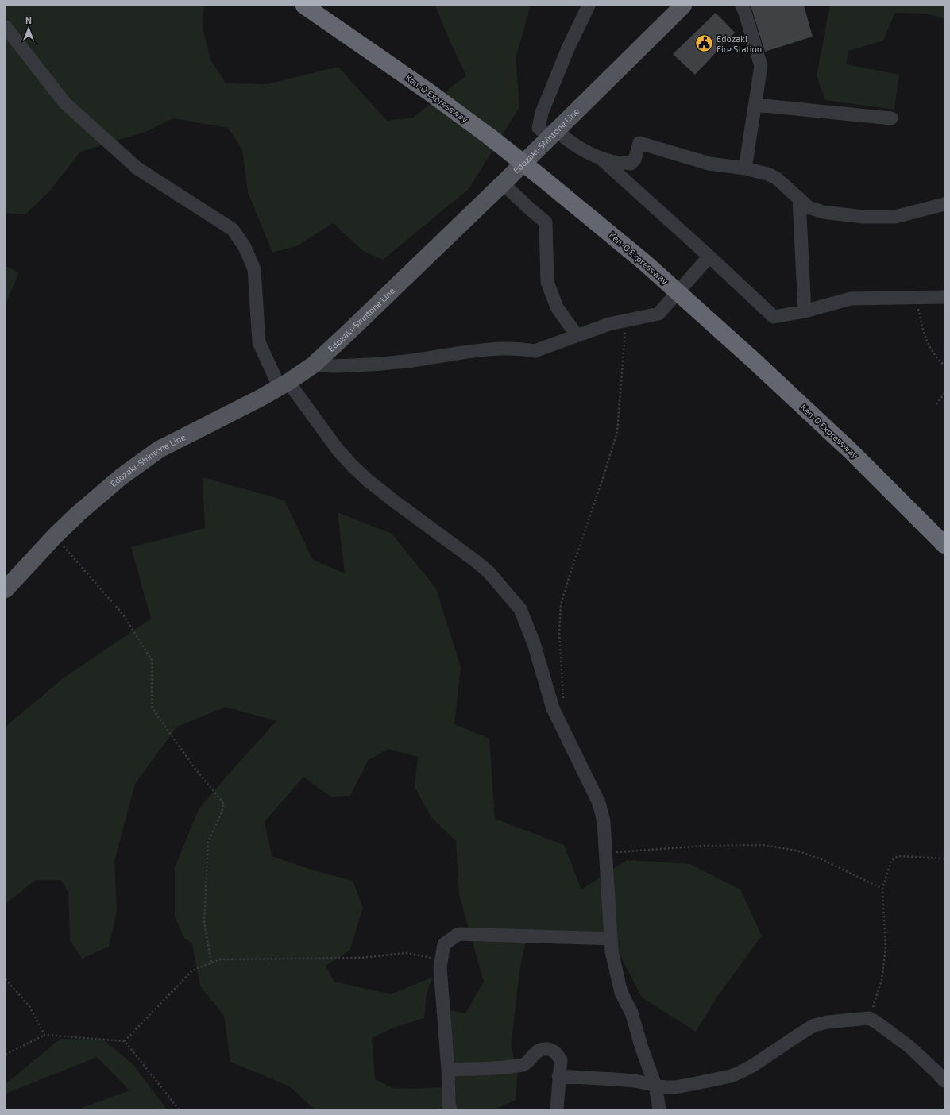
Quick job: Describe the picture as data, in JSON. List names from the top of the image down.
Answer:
{
  "streets": {
    "highway": ["Ken-O Expressway"],
    "main road": ["Edozaki-Shintone Line"]
  },
  "places": {
    "public building": ["Edozaki Fire Station"]
  },
  "north": "top"
}
